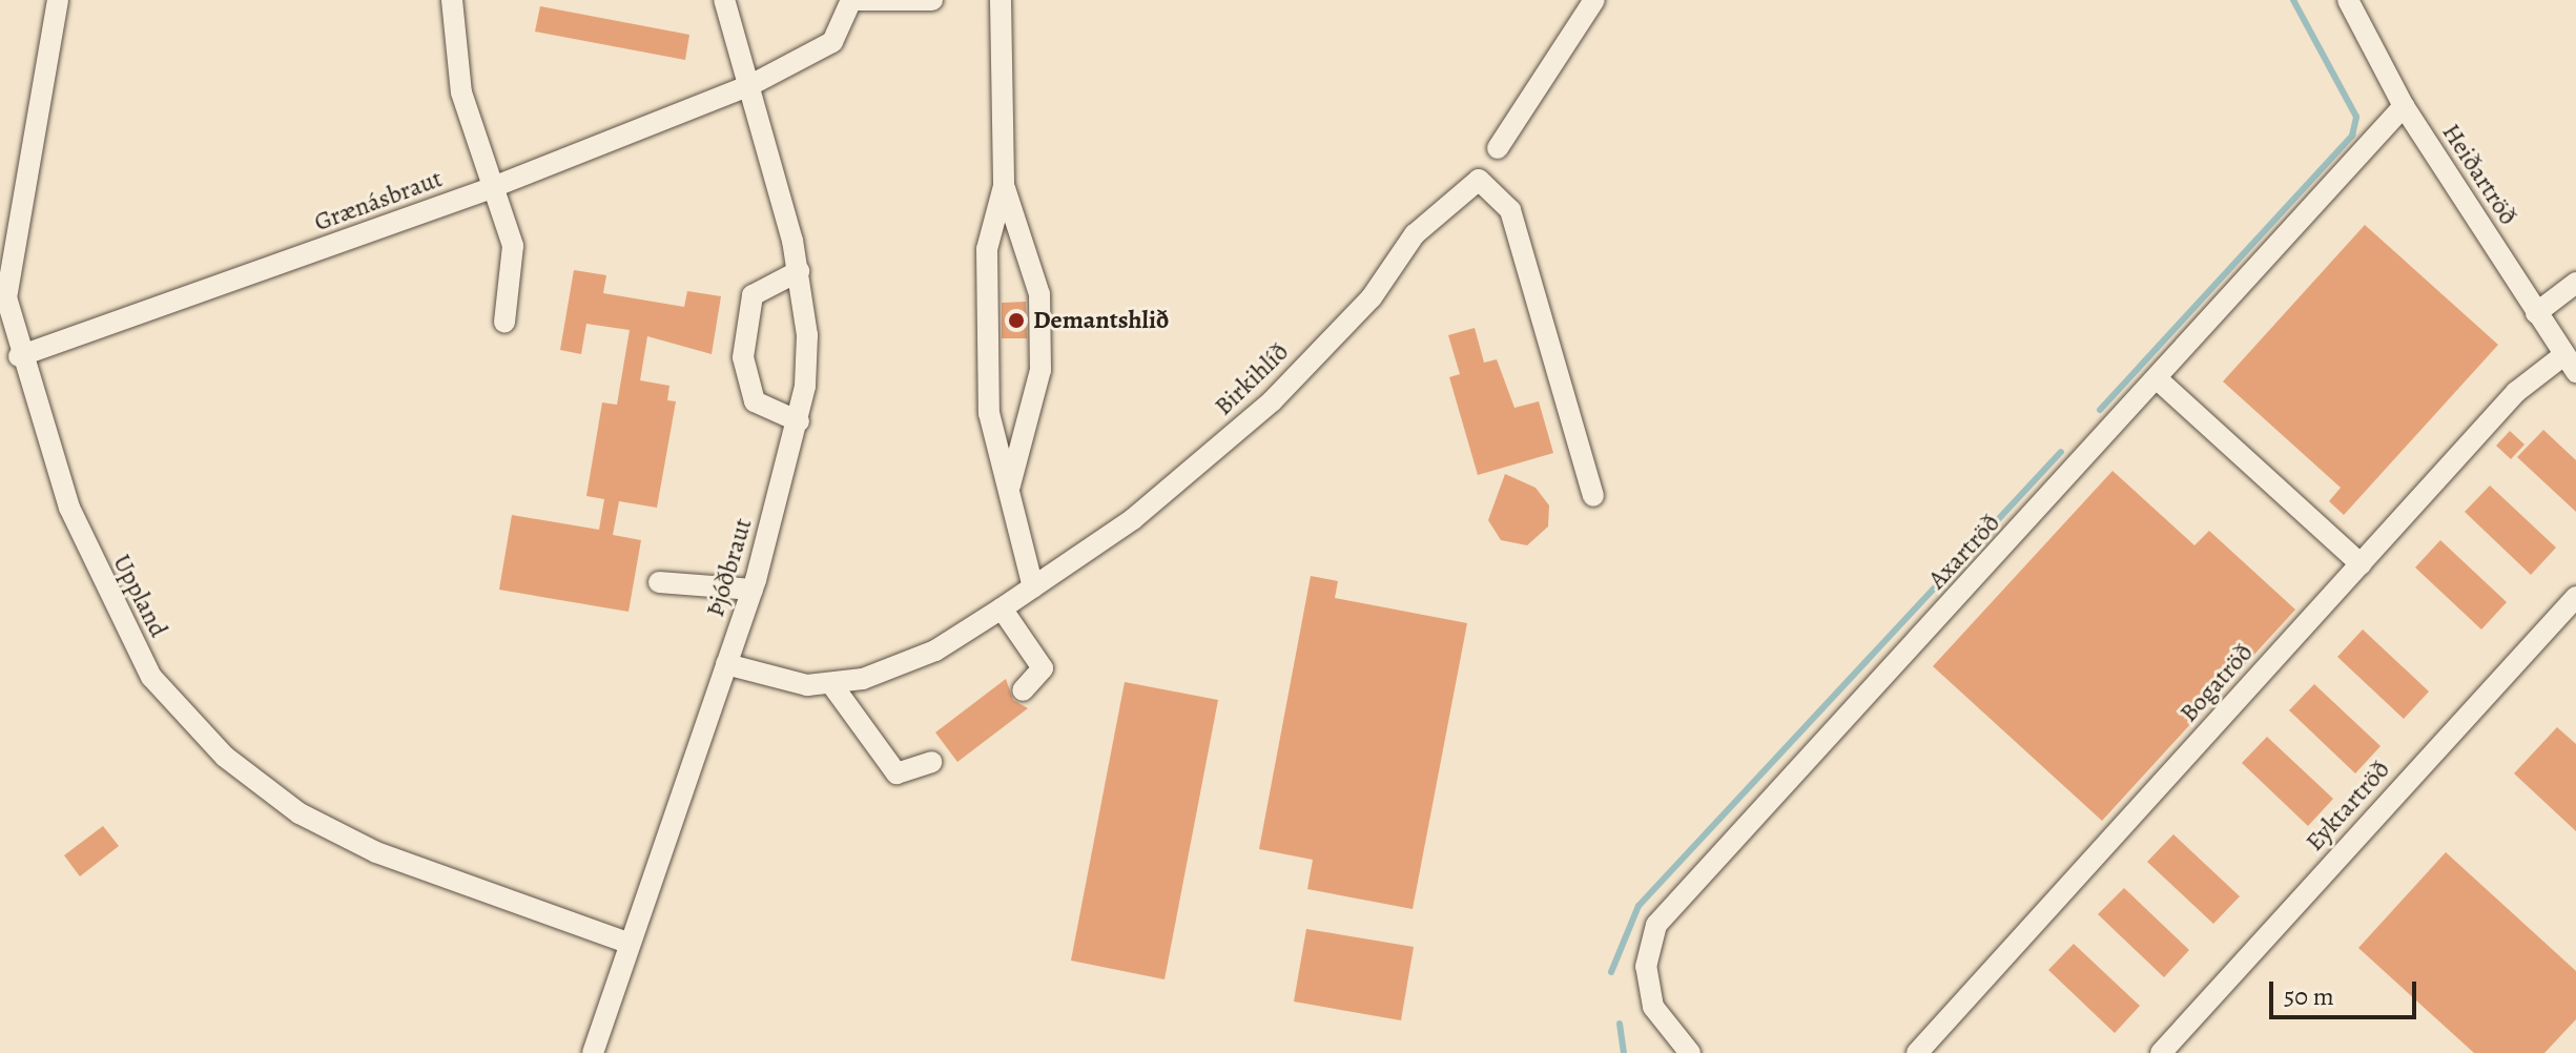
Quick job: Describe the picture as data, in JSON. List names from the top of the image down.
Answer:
{
  "streets": {
    "street": [
      "Heiðartröð",
      "Grænásbraut",
      "Birkihlíð",
      "Axartröð",
      "Þjóðbraut",
      "Uppland",
      "Bogatröð",
      "Eyktartröð"
    ]
  },
  "crossings": [
    ["Heiðartröð", "Axartröð"],
    ["Heiðartröð", "Bogatröð"],
    ["Grænásbraut", "Þjóðbraut"],
    ["Grænásbraut", "Uppland"],
    ["Birkihlíð", "Þjóðbraut"],
    ["Þjóðbraut", "Uppland"]
  ],
  "places": ["Demantshlið"],
  "scale_bar": "50 m"
}
